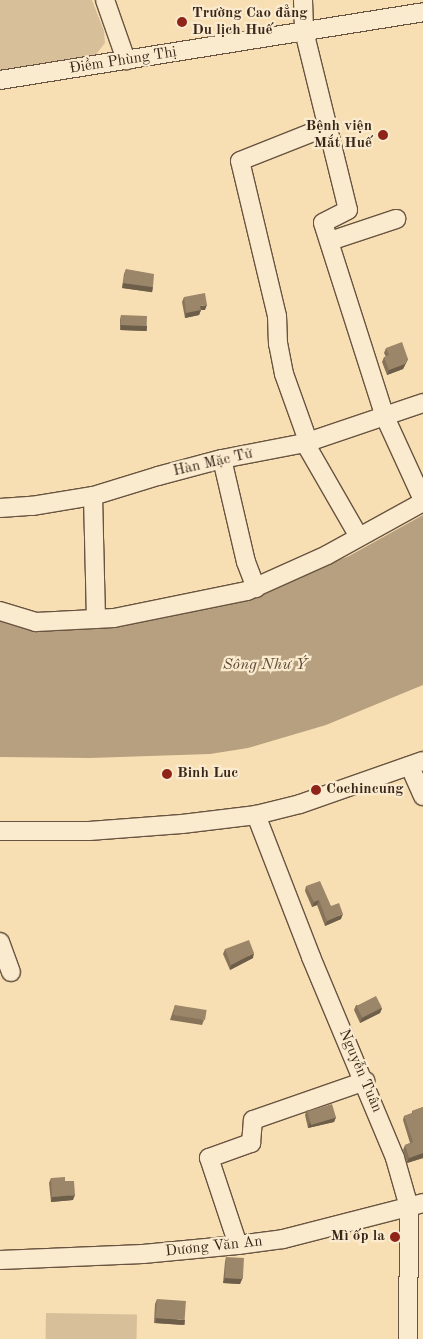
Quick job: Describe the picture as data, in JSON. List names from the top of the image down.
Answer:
{
  "streets": {
    "street": [
      "Điềm Phùng Thị",
      "Hàn Mặc Tử",
      "Nguyễn Tuân",
      "Dương Văn An"
    ]
  },
  "crossings": [
    ["Nguyễn Tuân", "Dương Văn An"]
  ],
  "water": ["Sông Như Ý"],
  "places": [
    "Trường Cao đẳng Du lịch Huế",
    "Bệnh viện Mắt Huế",
    "Binh Luc",
    "Cochincung",
    "Mì ốp la"
  ]
}
